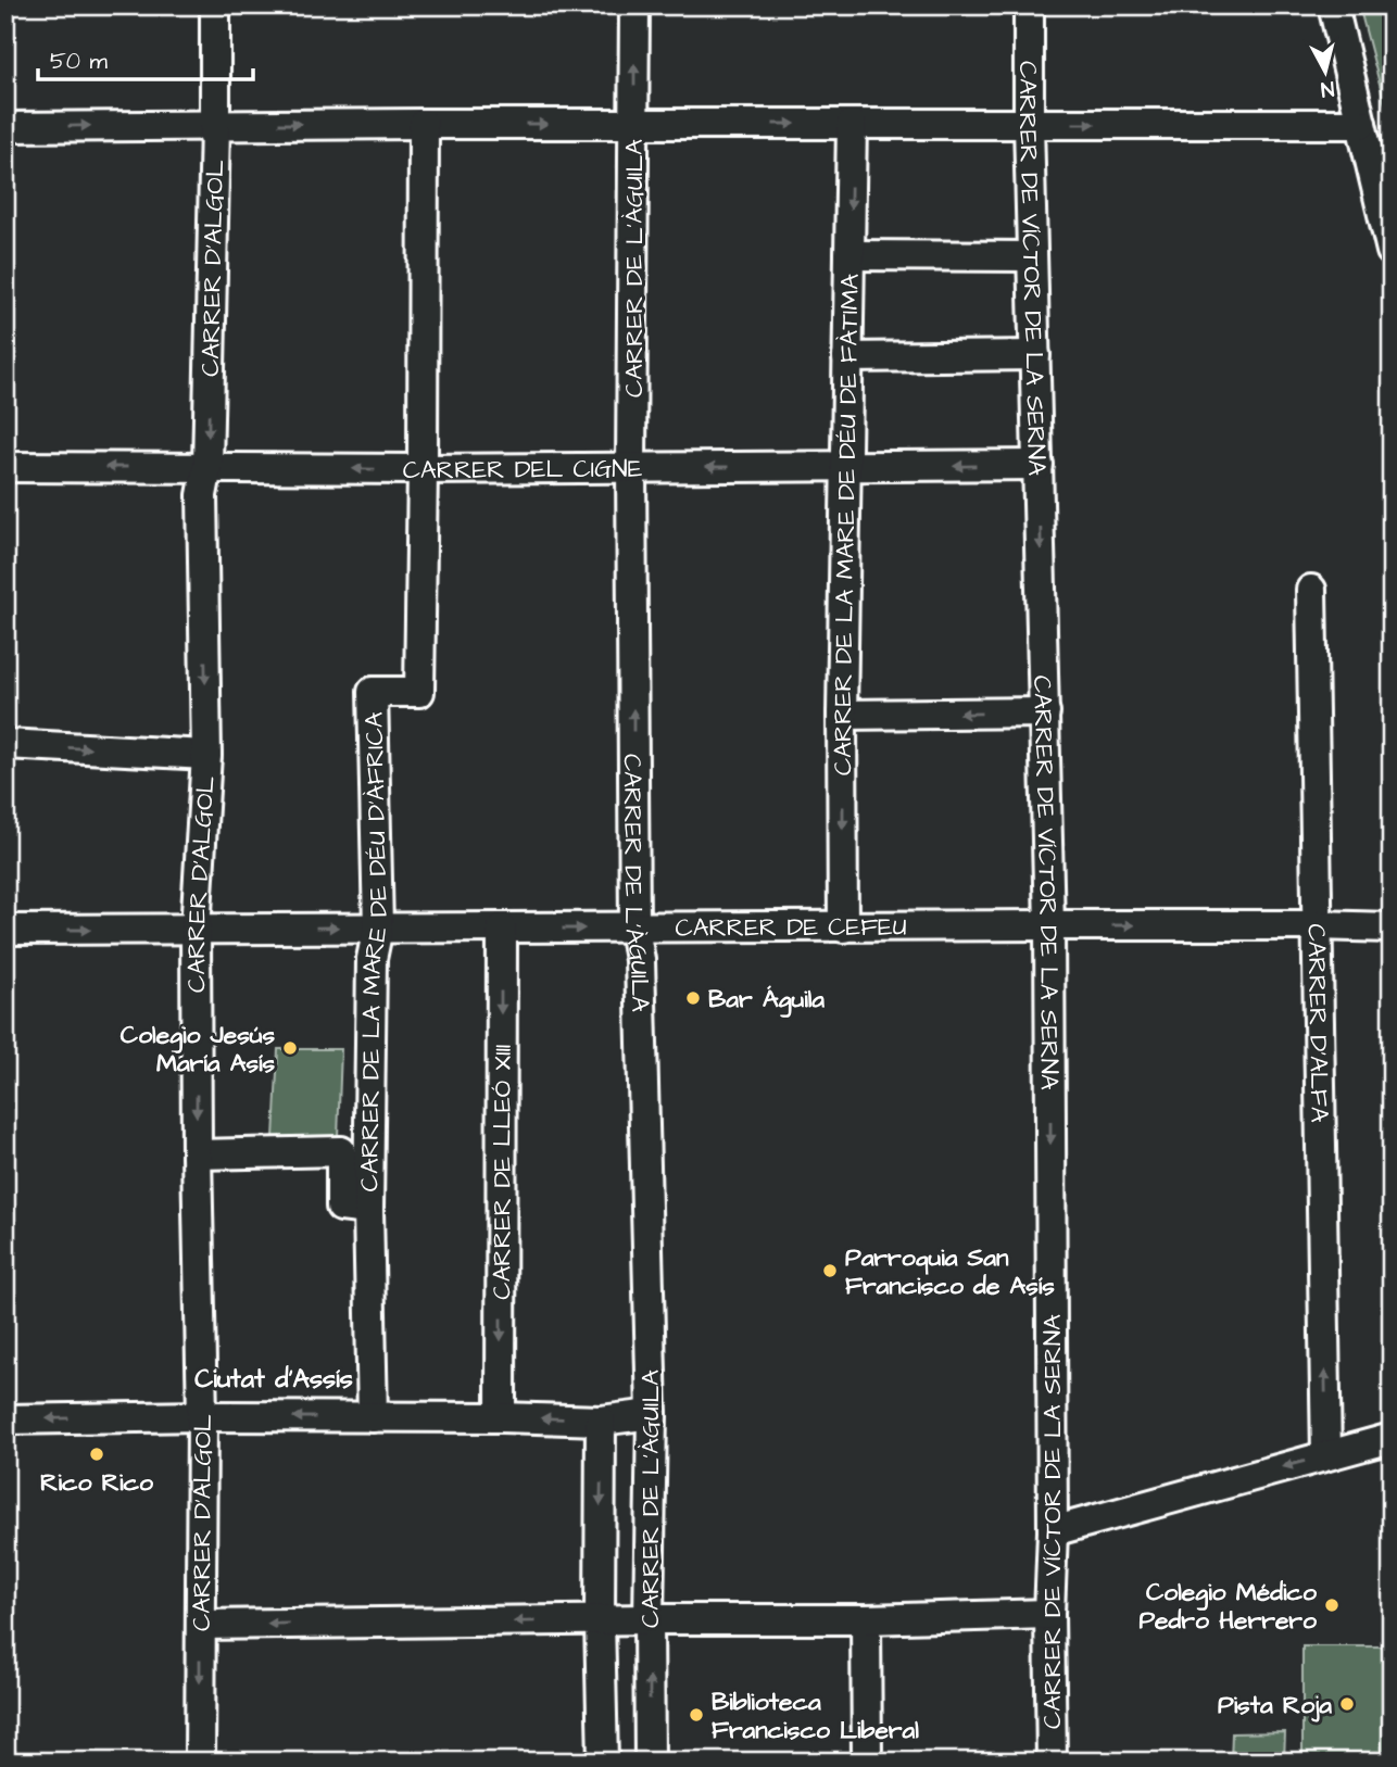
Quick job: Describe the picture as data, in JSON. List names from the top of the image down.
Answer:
{
  "streets": {
    "street": [
      "CARRER D'ALGOL",
      "CARRER DE L'ÀGUILA",
      "CARRER DE VÍCTOR DE LA SERNA",
      "CARRER DEL CIGNE",
      "CARRER DE LA MARE DE DÉU DE FÀTIMA",
      "CARRER DE CEFEU",
      "CARRER DE LA MARE DE DÉU D'ÀFRICA",
      "CARRER D'ALFA",
      "CARRER DE LLEÓ XIII"
    ]
  },
  "crossings": [
    ["CARRER D'ALGOL", "CARRER DEL CIGNE"],
    ["CARRER D'ALGOL", "CARRER DE CEFEU"],
    ["CARRER DE L'ÀGUILA", "CARRER DEL CIGNE"],
    ["CARRER DE L'ÀGUILA", "CARRER DE CEFEU"],
    ["CARRER DE VÍCTOR DE LA SERNA", "CARRER DEL CIGNE"],
    ["CARRER DE VÍCTOR DE LA SERNA", "CARRER DE CEFEU"],
    ["CARRER DEL CIGNE", "CARRER DE LA MARE DE DÉU DE FÀTIMA"],
    ["CARRER DEL CIGNE", "CARRER DE LA MARE DE DÉU D'ÀFRICA"],
    ["CARRER DE LA MARE DE DÉU DE FÀTIMA", "CARRER DE CEFEU"],
    ["CARRER DE CEFEU", "CARRER DE LA MARE DE DÉU D'ÀFRICA"],
    ["CARRER DE CEFEU", "CARRER D'ALFA"],
    ["CARRER DE CEFEU", "CARRER DE LLEÓ XIII"]
  ],
  "one_way": [
    "CARRER D'ALGOL",
    "CARRER DE VÍCTOR DE LA SERNA",
    "CARRER DE LA MARE DE DÉU DE FÀTIMA",
    "CARRER DE CEFEU",
    "CARRER D'ALFA",
    "CARRER DE LLEÓ XIII"
  ],
  "districts": ["Ciutat d'Assís"],
  "places": [
    "Bar Águila",
    "Colegio Jesús María Asís",
    "Parroquia San Francisco de Asís",
    "Rico Rico",
    "Colegio Médico Pedro Herrero",
    "Pista Roja",
    "Biblioteca Francisco Liberal"
  ],
  "scale_bar": "50 m",
  "north": "bottom"
}
